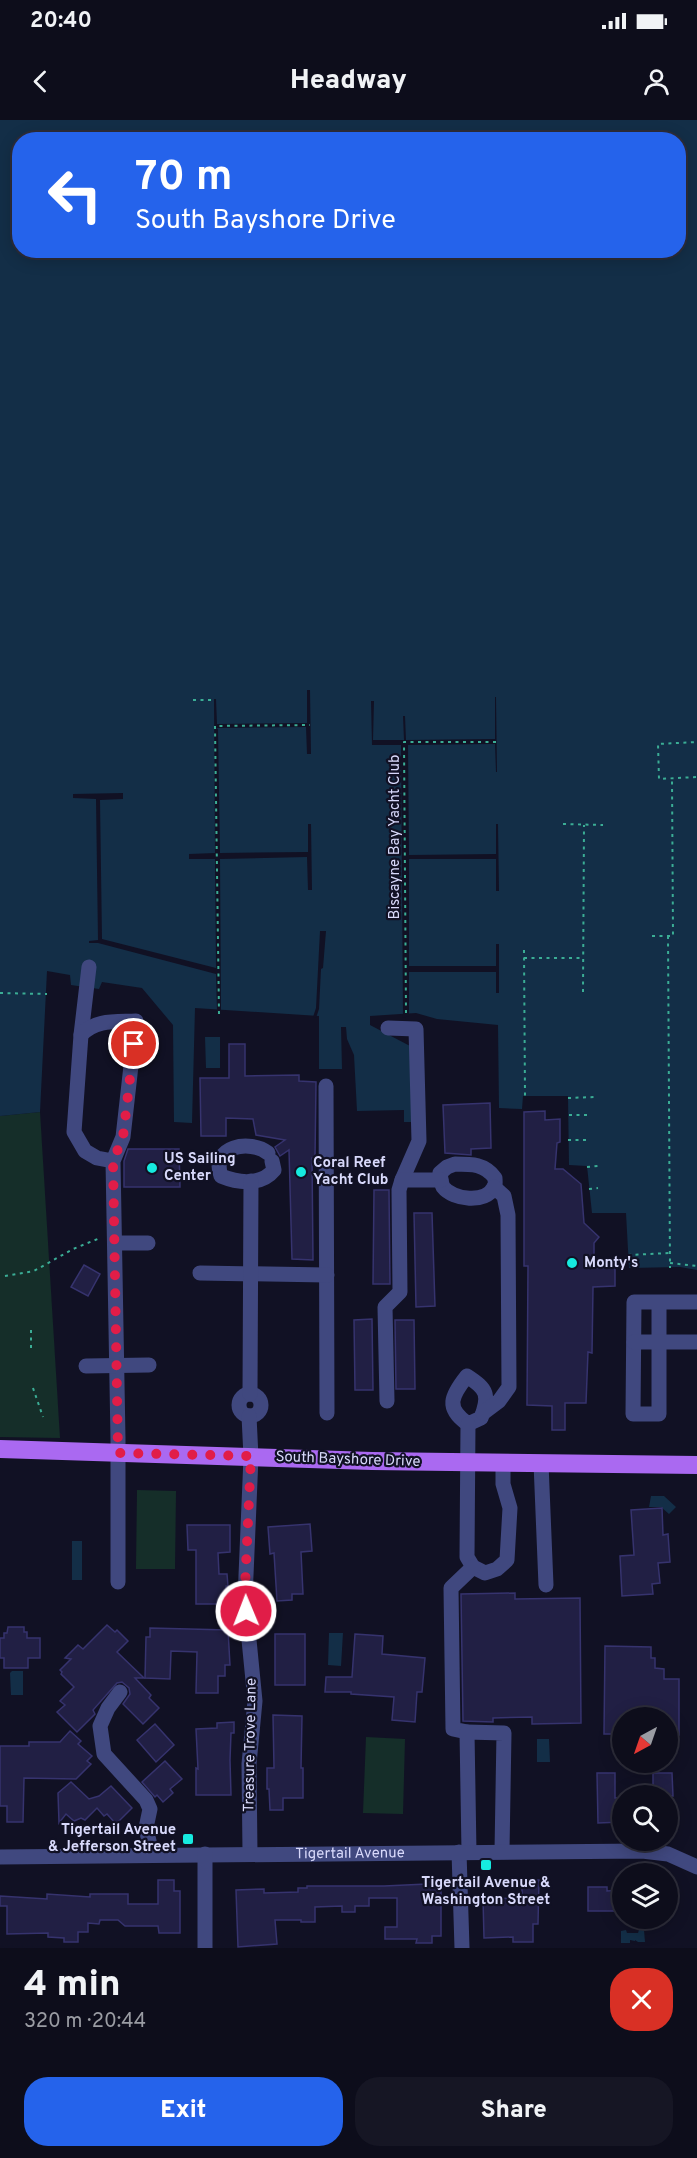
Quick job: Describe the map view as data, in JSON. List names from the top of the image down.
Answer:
{
  "streets": {
    "main road": ["South Bayshore Drive"],
    "street": ["Treasure Trove Lane", "Tigertail Avenue"],
    "path": ["Biscayne Bay Yacht Club"]
  },
  "crossings": [
    ["South Bayshore Drive", "Treasure Trove Lane"],
    ["Treasure Trove Lane", "Tigertail Avenue"]
  ],
  "places": {
    "other": ["US Sailing Center", "Coral Reef Yacht Club", "Monty's"],
    "transit": ["Tigertail Avenue & Jefferson Street", "Tigertail Avenue & Washington Street"]
  },
  "north": "bottom left",
  "page": {
    "status": "20:40",
    "header": "Headway",
    "turn": ["70 m", "South Bayshore Drive"],
    "heading": ["4 min", "320 m · 20:44"],
    "buttons": ["Exit", "Share"]
  }
}
